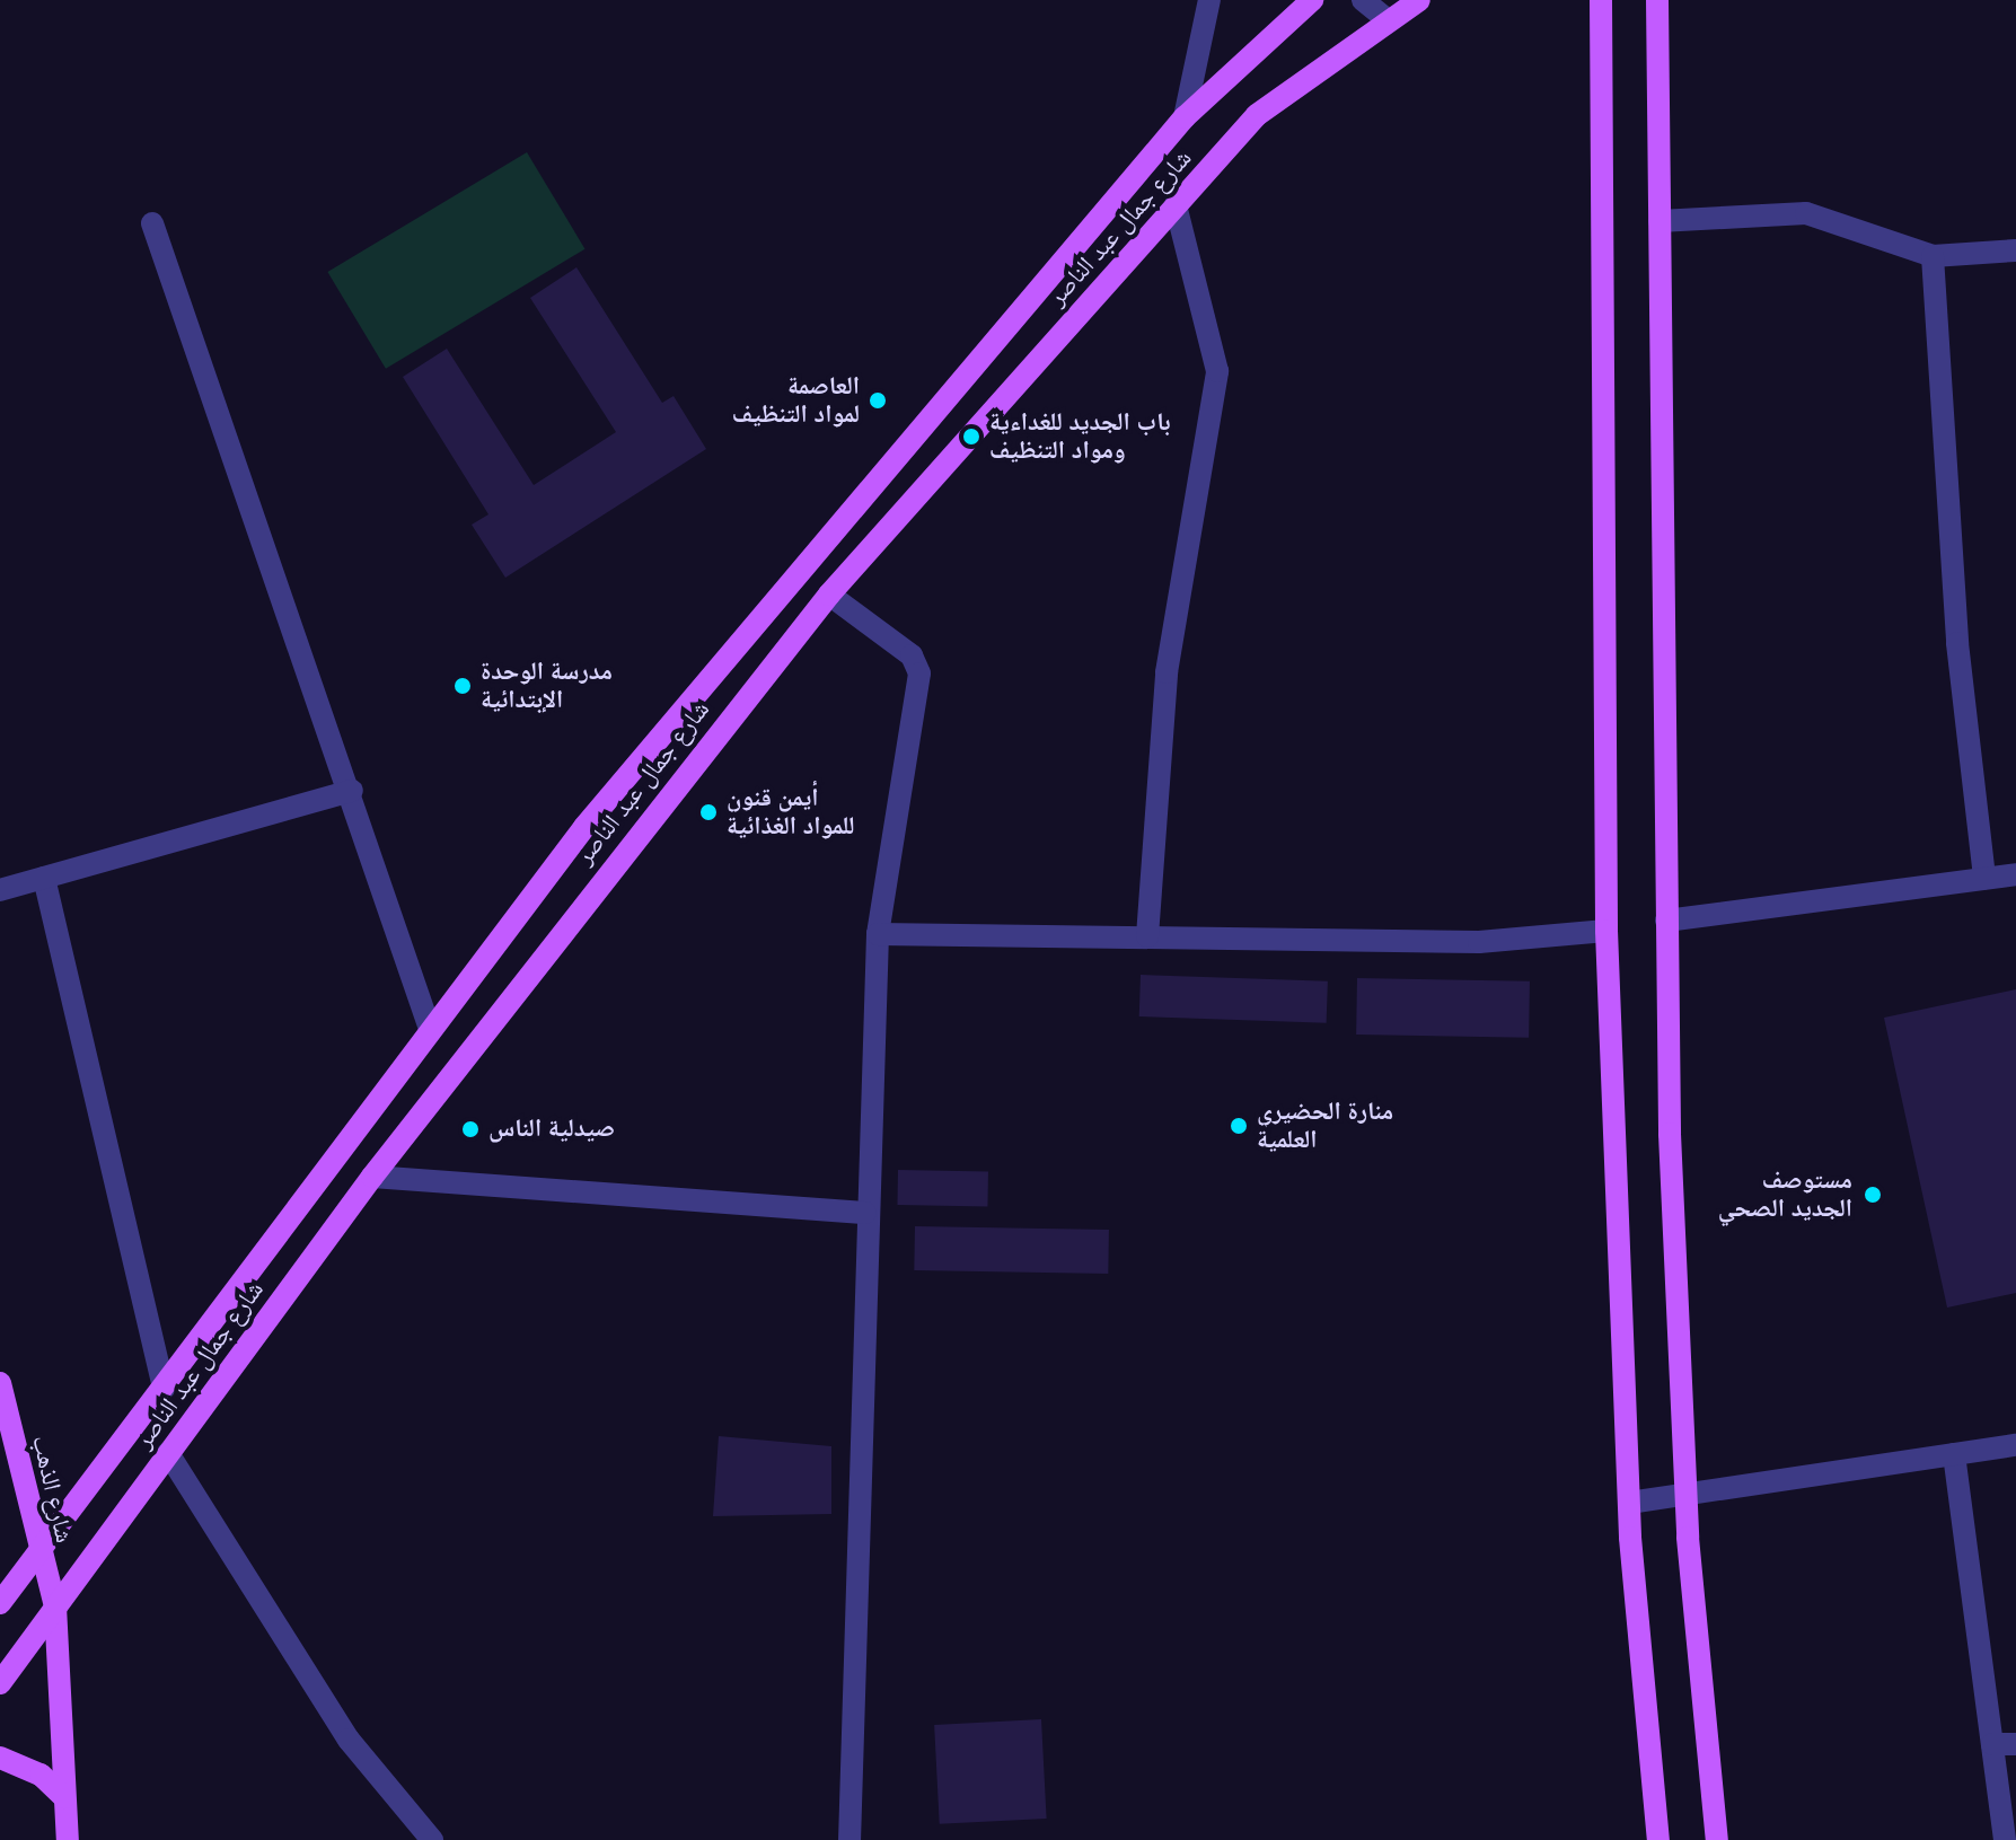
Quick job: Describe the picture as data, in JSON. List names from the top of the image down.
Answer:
{
  "streets": {
    "main road": ["شارع جمال عبد الناصر", "شارع الذهب"]
  },
  "crossings": [
    ["شارع جمال عبد الناصر", "شارع الذهب"]
  ],
  "places": [
    "العاصمة لمواد التنظيف",
    "باب الجديد للغداءية ومواد التنظيف",
    "مدرسة الوحدة الإبتدائية",
    "أيمن قنون للمواد الغذائية",
    "منارة الحضيري العلمية",
    "صيدلية الناس",
    "مستوصف الجديد الصحي"
  ]
}
